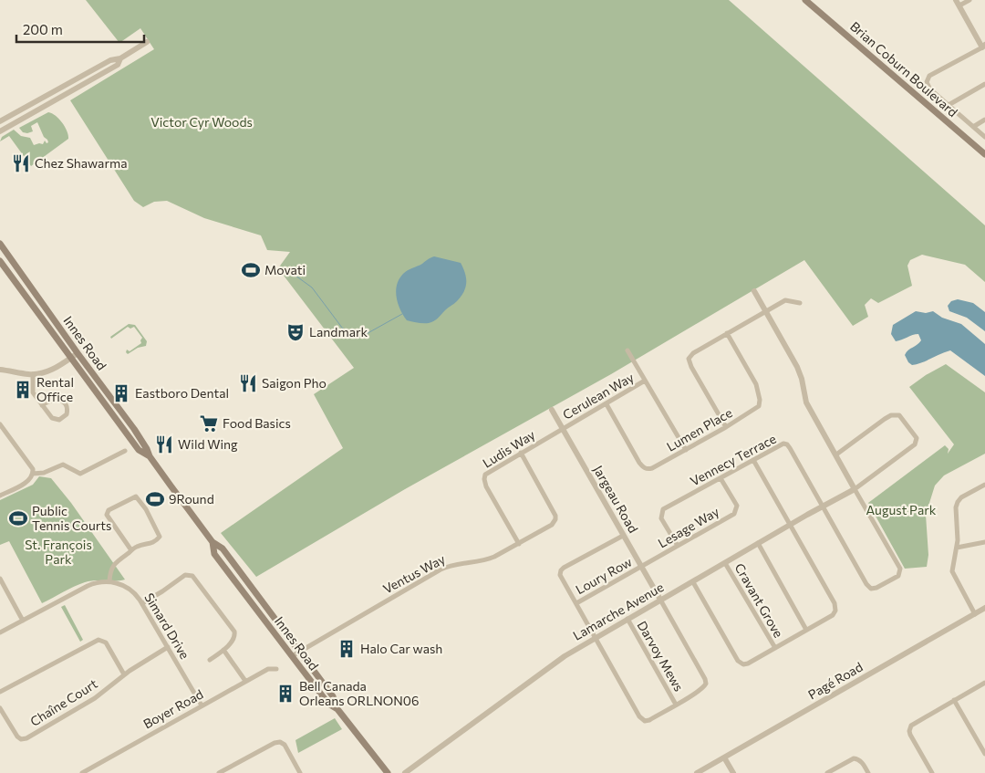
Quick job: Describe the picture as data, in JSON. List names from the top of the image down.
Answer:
{
  "streets": {
    "main road": ["Brian Coburn Boulevard", "Innes Road"],
    "street": [
      "Cerulean Way",
      "Lumen Place",
      "Ludis Way",
      "Vennecy Terrace",
      "Jargeau Road",
      "Lesage Way",
      "Ventus Way",
      "Loury Row",
      "Cravant Grove",
      "Lamarche Avenue",
      "Simard Drive",
      "Darvoy Mews",
      "Pagé Road",
      "Chaîne Court",
      "Boyer Road"
    ]
  },
  "crossings": [
    ["Innes Road", "Ventus Way"],
    ["Cerulean Way", "Lumen Place"],
    ["Cerulean Way", "Ludis Way"],
    ["Cerulean Way", "Jargeau Road"],
    ["Ludis Way", "Jargeau Road"],
    ["Ludis Way", "Ventus Way"],
    ["Vennecy Terrace", "Lesage Way"],
    ["Vennecy Terrace", "Lamarche Avenue"],
    ["Jargeau Road", "Lesage Way"],
    ["Jargeau Road", "Loury Row"],
    ["Jargeau Road", "Lamarche Avenue"],
    ["Lesage Way", "Loury Row"],
    ["Cravant Grove", "Lamarche Avenue"],
    ["Lamarche Avenue", "Darvoy Mews"],
    ["Simard Drive", "Chaîne Court"],
    ["Simard Drive", "Boyer Road"]
  ],
  "parks": ["Victor Cyr Woods", "August Park", "St. François Park"],
  "places": {
    "restaurant": ["Chez Shawarma", "Saigon Pho", "Wild Wing"],
    "sports": ["Movati", "9Round", "Public Tennis Courts"],
    "theatre": ["Landmark"],
    "building": [
      "Rental Office",
      "Eastboro Dental",
      "Halo Car wash",
      "Bell Canada Orleans ORLNON06"
    ],
    "supermarket": ["Food Basics"]
  },
  "scale_bar": "200 m"
}
